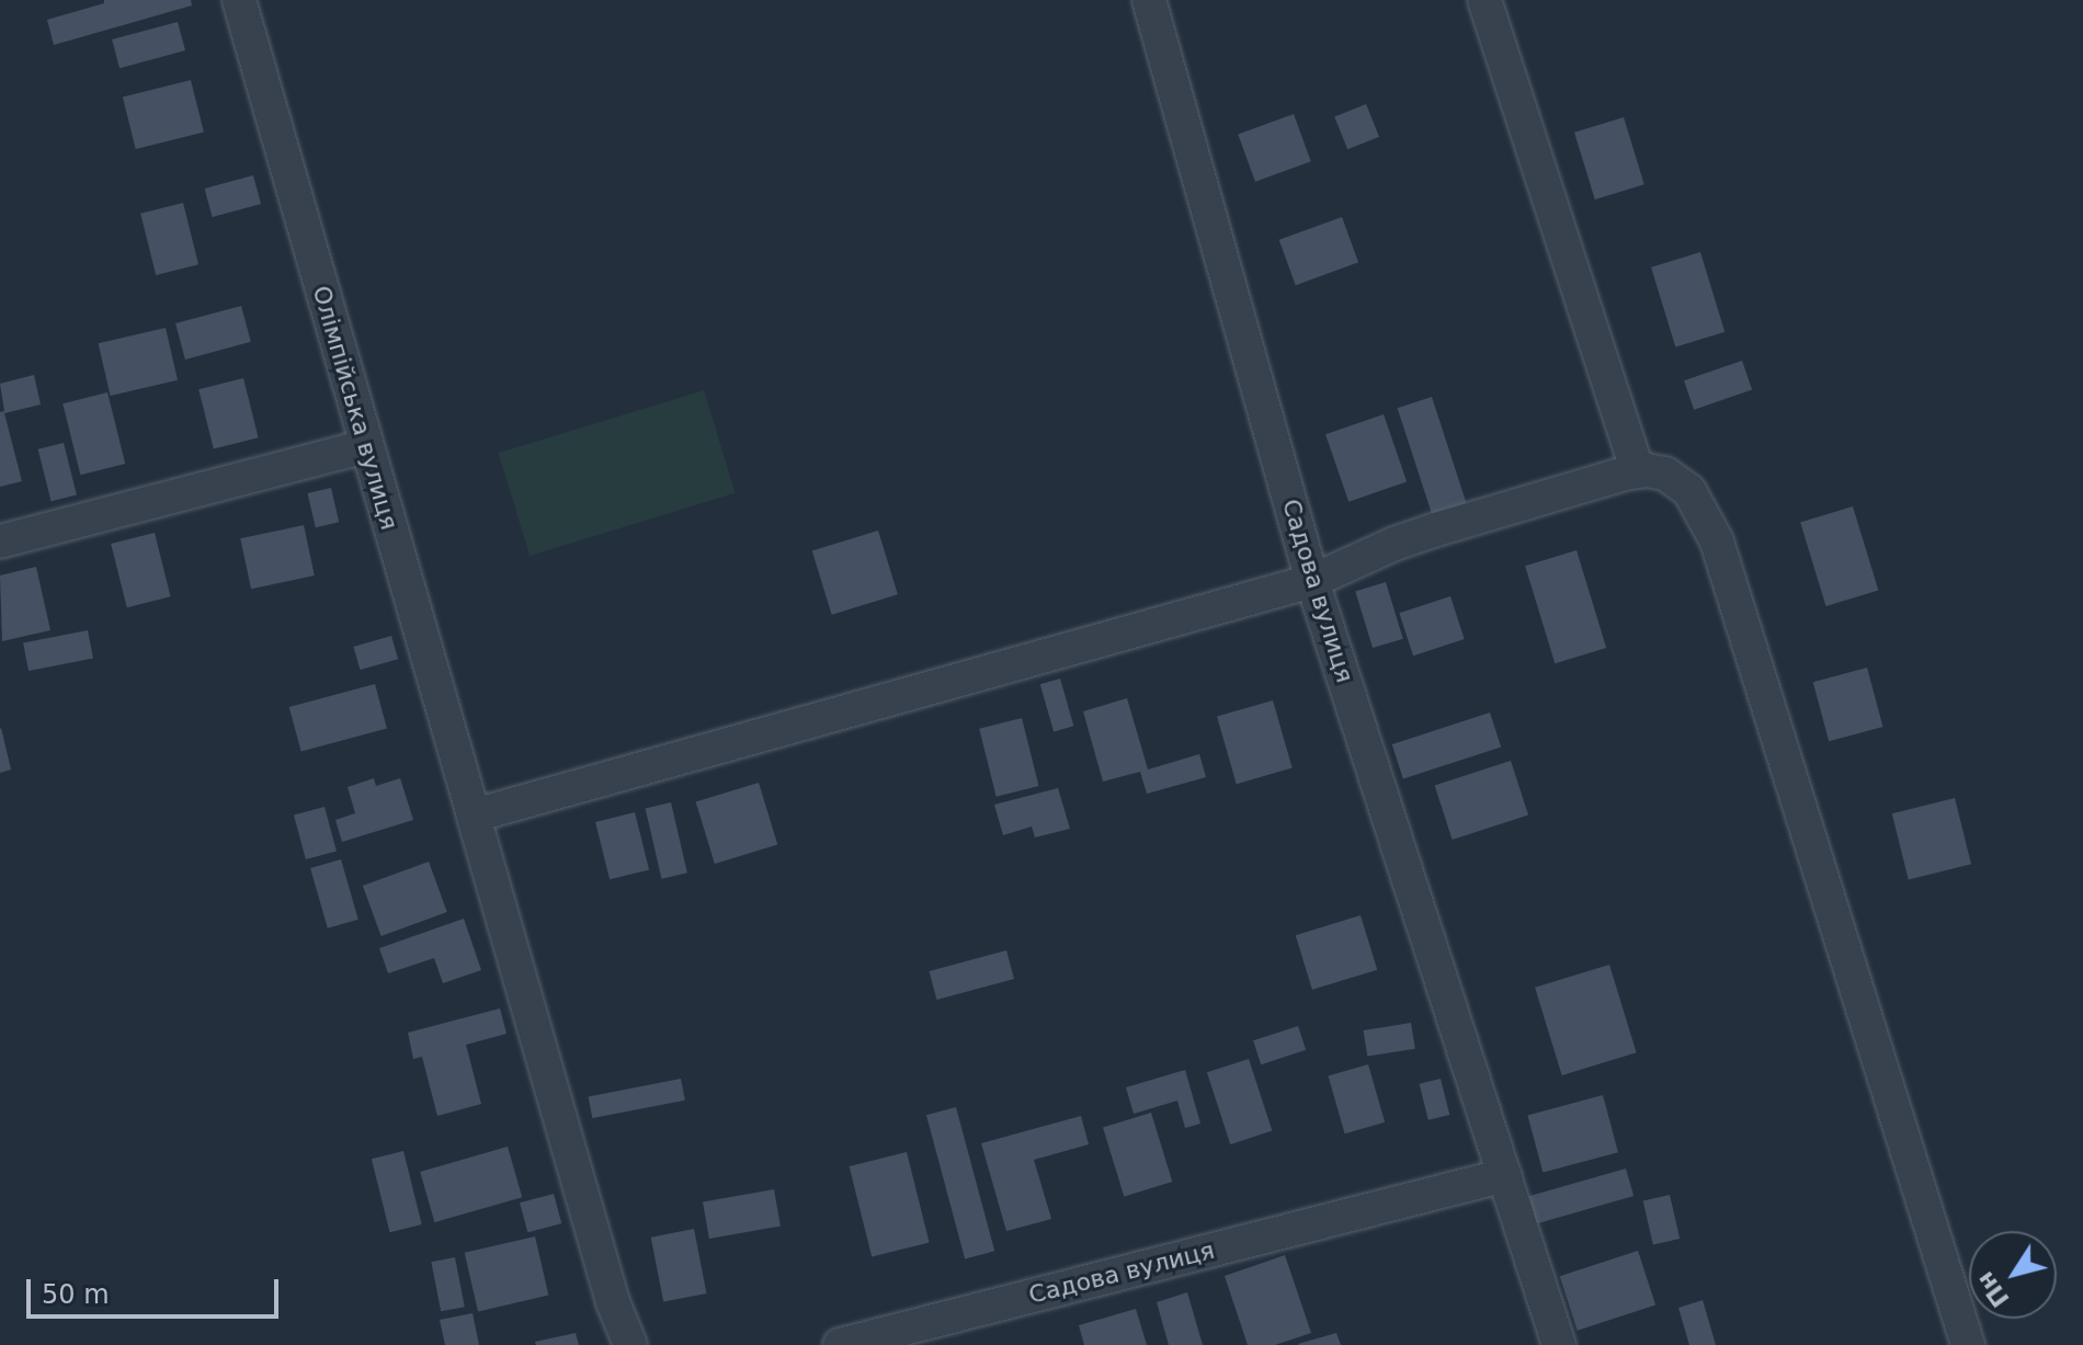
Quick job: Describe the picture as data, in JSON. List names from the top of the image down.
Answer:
{
  "streets": {
    "street": ["Олімпійська вулиця", "Садова вулиця"]
  },
  "scale_bar": "50 m",
  "north": "bottom left"
}
